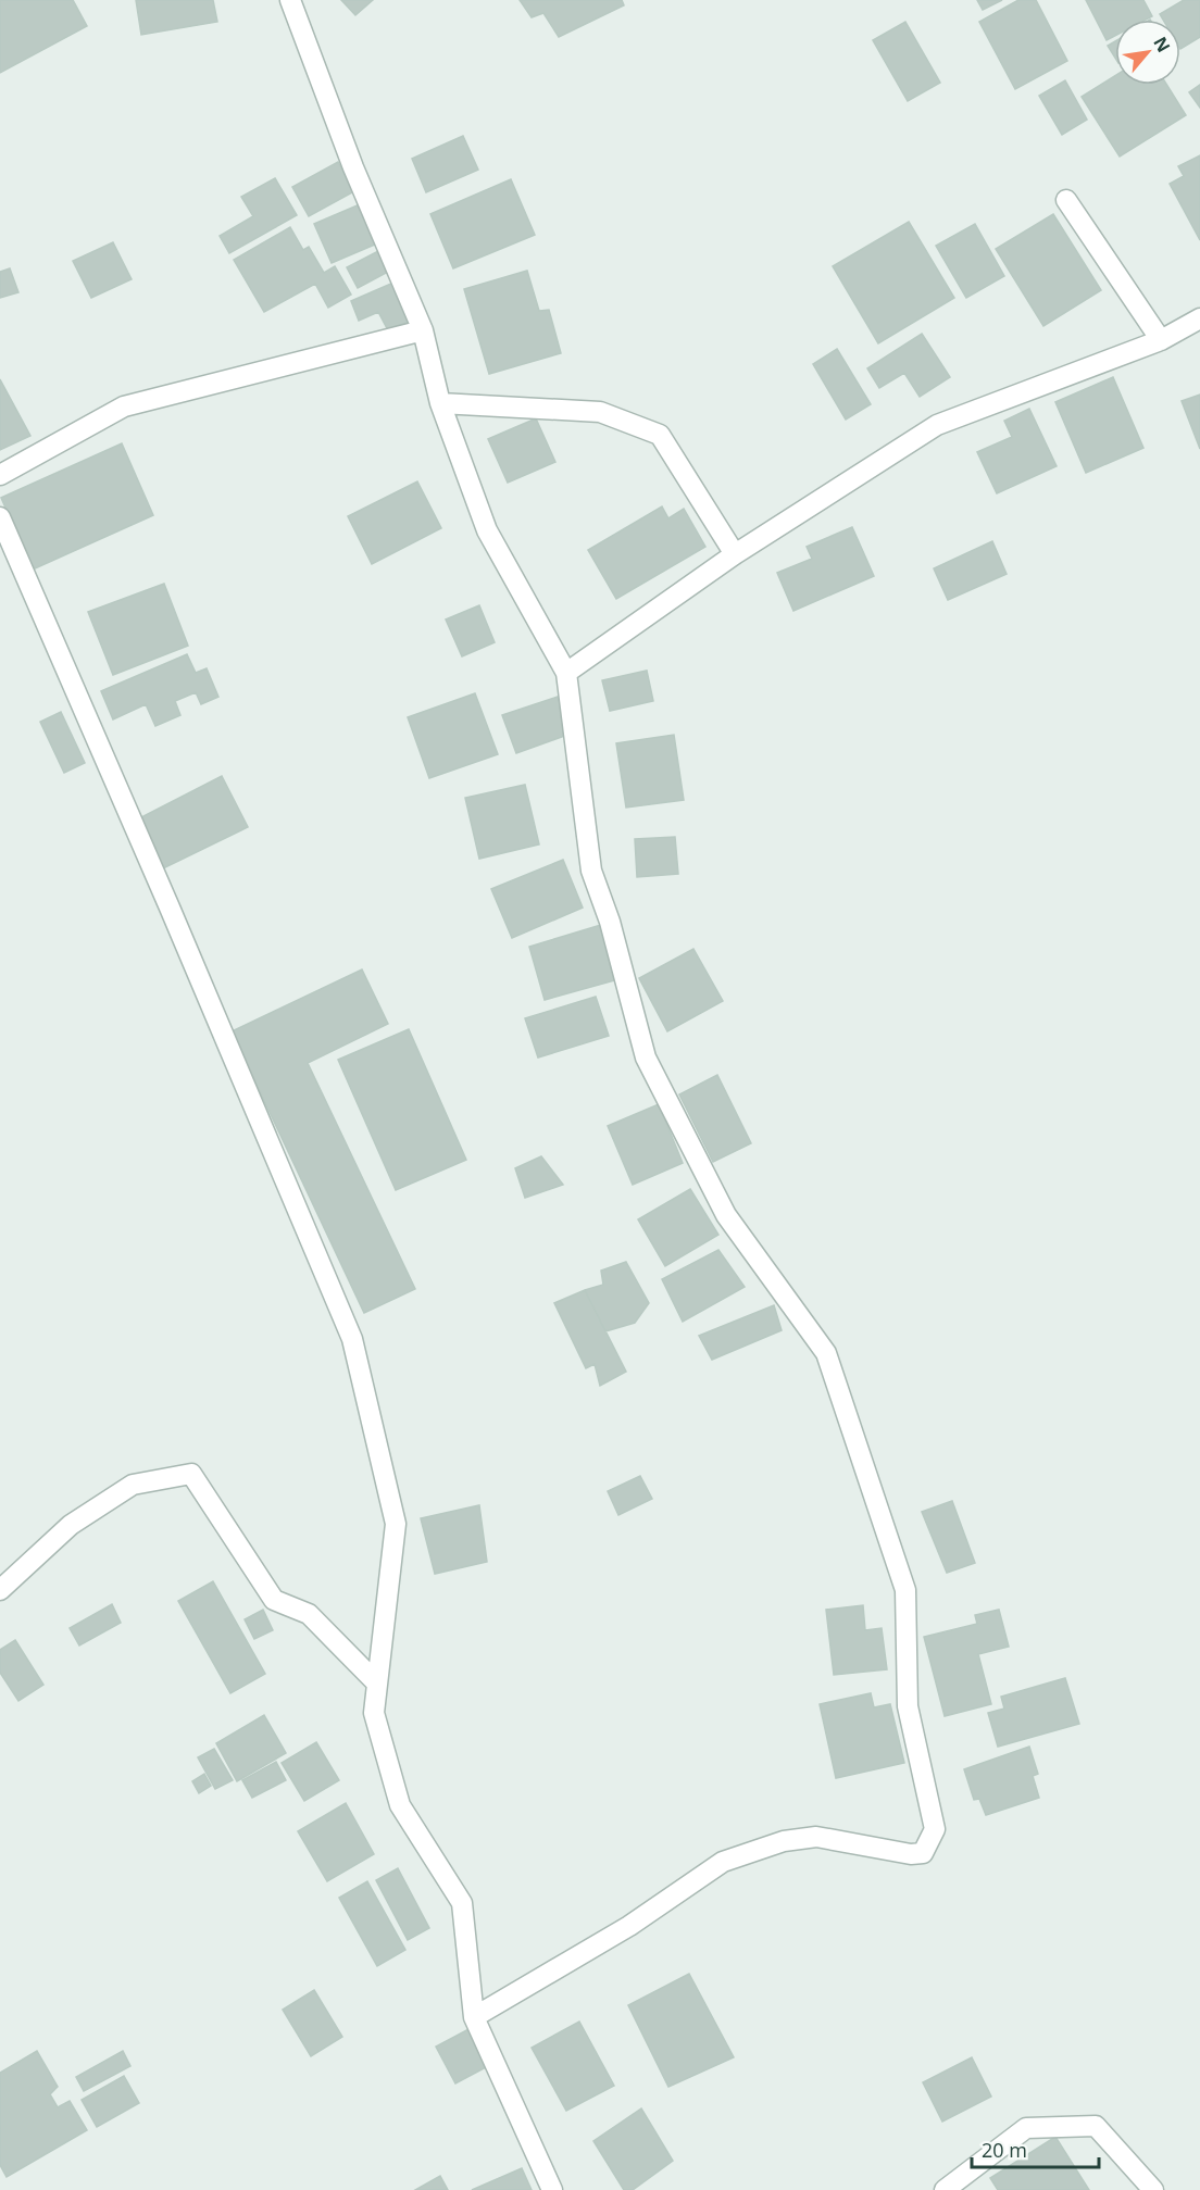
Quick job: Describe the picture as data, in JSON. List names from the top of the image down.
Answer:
{
  "scale_bar": "20 m",
  "north": "top right"
}
